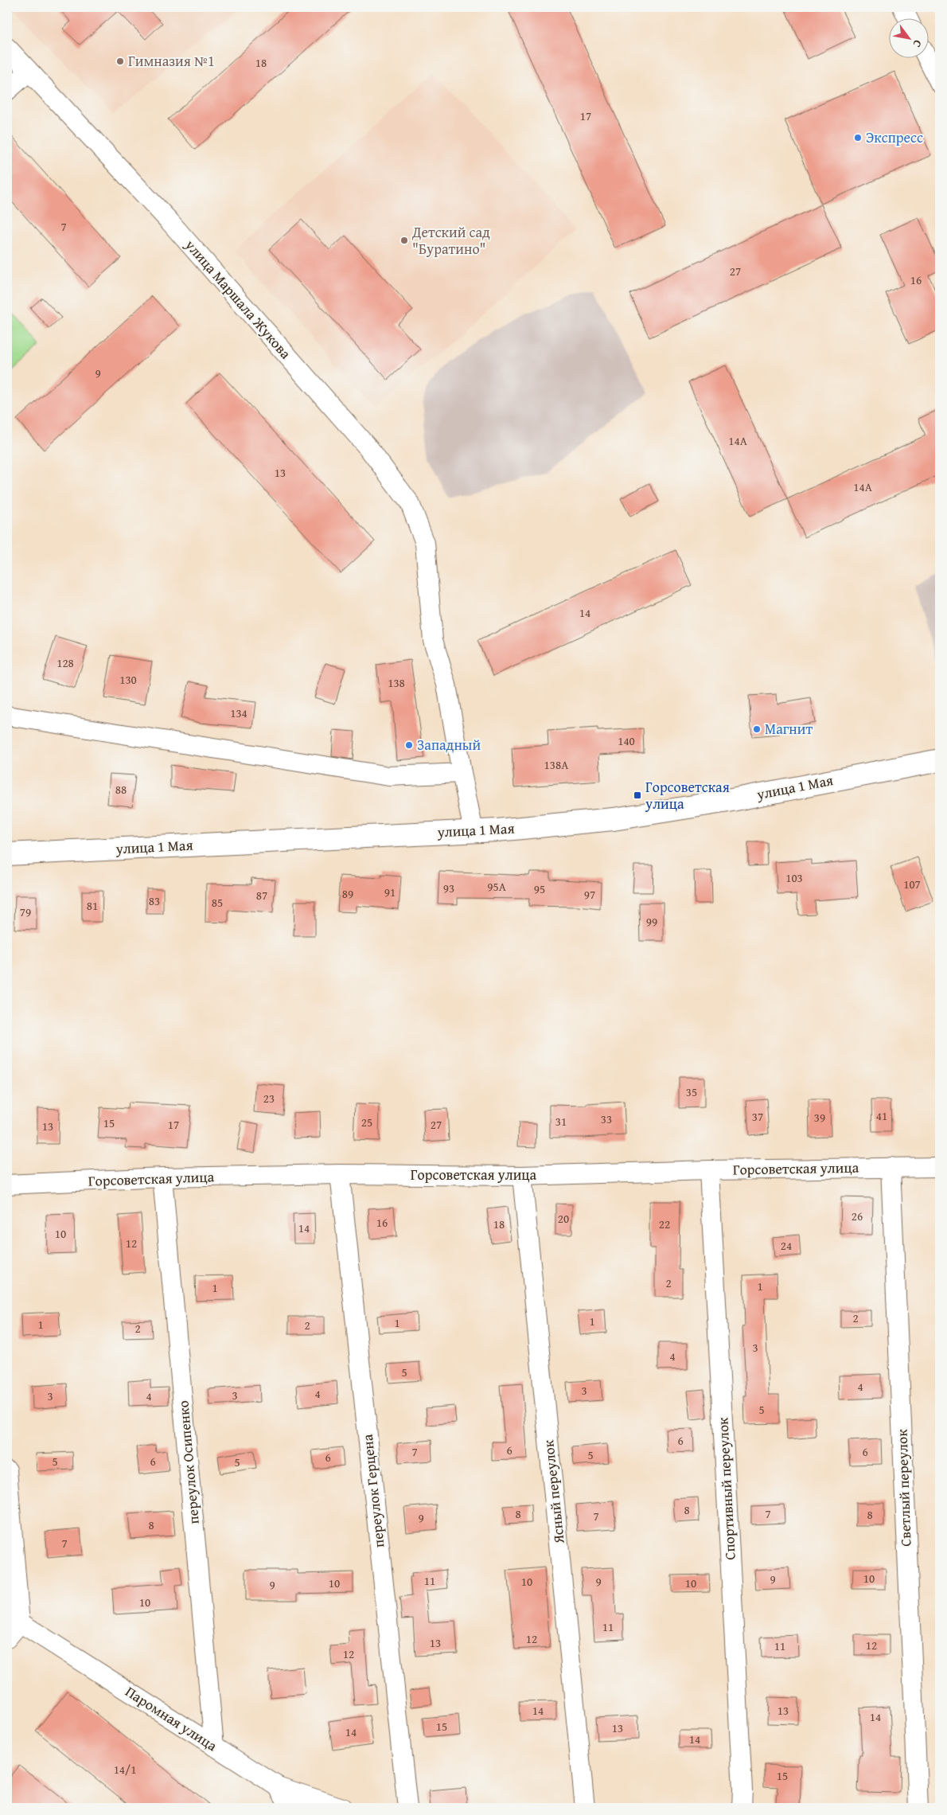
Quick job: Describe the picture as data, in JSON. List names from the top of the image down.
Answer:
{
  "streets": {
    "main road": ["улица 1 Мая"],
    "street": [
      "улица Маршала Жукова",
      "Горсоветская улица",
      "переулок Осипенко",
      "Светлый переулок",
      "Спортивный переулок",
      "переулок Герцена",
      "Ясный переулок",
      "Паромная улица"
    ]
  },
  "crossings": [
    ["улица Маршала Жукова", "улица 1 Мая"],
    ["Горсоветская улица", "переулок Осипенко"],
    ["Горсоветская улица", "Светлый переулок"],
    ["Горсоветская улица", "Спортивный переулок"],
    ["Горсоветская улица", "переулок Герцена"],
    ["Горсоветская улица", "Ясный переулок"],
    ["переулок Осипенко", "Паромная улица"]
  ],
  "places": {
    "other": [
      "Гимназия №1",
      "Экспресс",
      "Детский сад \"Буратино\"",
      "Магнит",
      "Западный"
    ],
    "transit": ["Горсоветская улица"]
  },
  "house_numbers": [
    "18",
    "17",
    "7",
    "27",
    "16",
    "9",
    "14А",
    "13",
    "14А",
    "14",
    "128",
    "130",
    "138",
    "134",
    "140",
    "138А",
    "88",
    "103",
    "107",
    "95А",
    "93",
    "95",
    "91",
    "89",
    "97",
    "87",
    "83",
    "85",
    "81",
    "79",
    "99",
    "35",
    "23",
    "41",
    "37",
    "39",
    "33",
    "31",
    "25",
    "15",
    "17",
    "27",
    "13",
    "26",
    "20",
    "16",
    "18",
    "22",
    "14",
    "10",
    "12",
    "24",
    "2",
    "1",
    "1",
    "2",
    "1",
    "1",
    "1",
    "2",
    "2",
    "3",
    "4",
    "5",
    "4",
    "3",
    "4",
    "3",
    "3",
    "4",
    "5",
    "6",
    "6",
    "7",
    "6",
    "5",
    "6",
    "5",
    "6",
    "5",
    "8",
    "8",
    "7",
    "8",
    "7",
    "9",
    "8",
    "7",
    "10",
    "9",
    "11",
    "10",
    "9",
    "10",
    "10",
    "9",
    "10",
    "11",
    "12",
    "13",
    "12",
    "11",
    "12",
    "14",
    "13",
    "14",
    "15",
    "13",
    "14",
    "14",
    "14/1",
    "15"
  ],
  "north": "bottom right"
}
